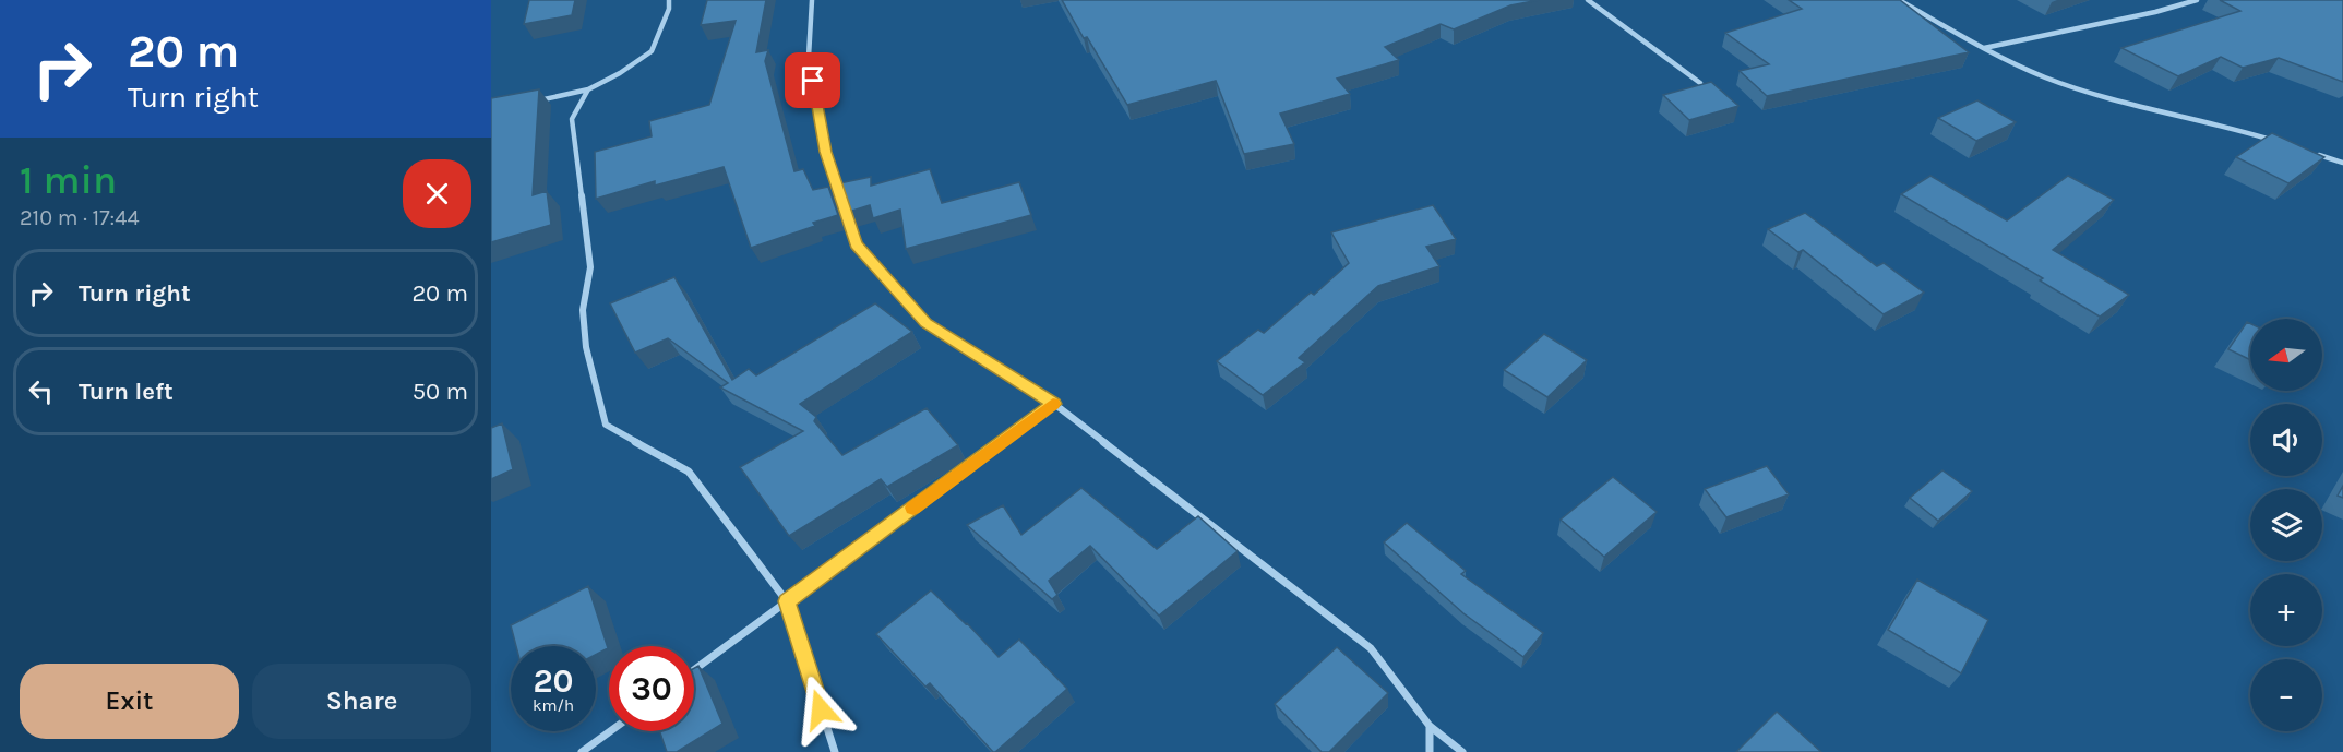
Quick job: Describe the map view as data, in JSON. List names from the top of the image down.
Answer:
{
  "north": "left",
  "page": {
    "turn": ["20 m", "Turn right"],
    "heading": ["1 min", "210 m · 17:44"],
    "list": [
      {
        "name": "Turn right",
        "value": "20 m"
      },
      {
        "name": "Turn left",
        "value": "50 m"
      }
    ],
    "map_buttons": ["+", "−"],
    "speed": "20 km/h",
    "limit": "30",
    "buttons": ["Exit", "Share"]
  }
}
